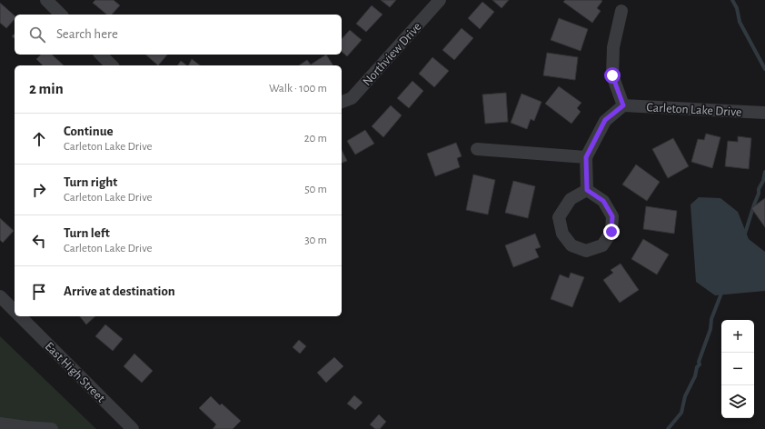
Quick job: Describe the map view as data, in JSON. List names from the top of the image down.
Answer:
{
  "streets": {
    "street": ["Northview Drive", "Carleton Lake Drive", "East High Street"]
  },
  "page": {
    "search": "Search here",
    "heading": ["2 min", "Walk · 100 m"],
    "list": [
      ["Continue", "Carleton Lake Drive", "20 m"],
      ["Turn right", "Carleton Lake Drive", "50 m"],
      ["Turn left", "Carleton Lake Drive", "30 m"],
      "Arrive at destination"
    ],
    "map_buttons": ["+", "−"]
  }
}
